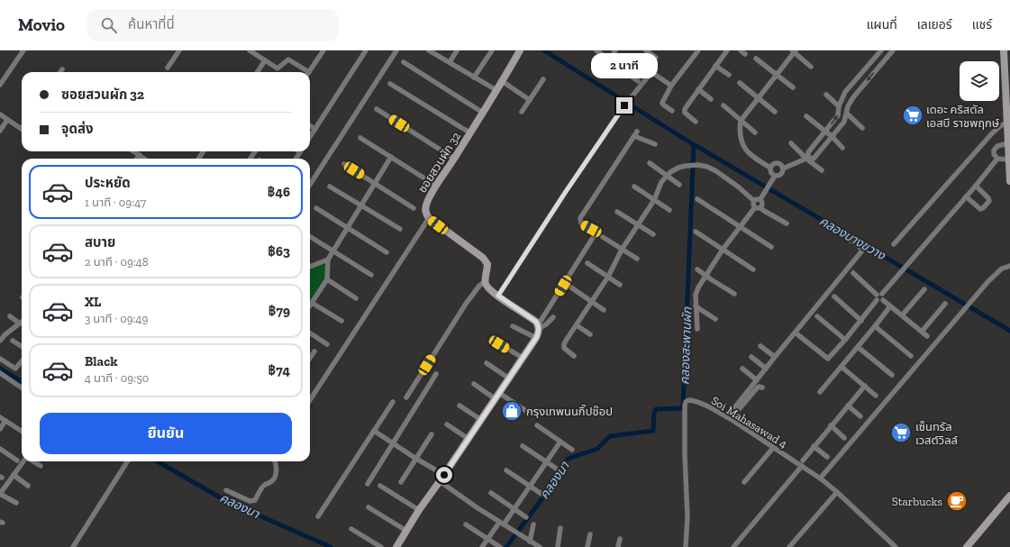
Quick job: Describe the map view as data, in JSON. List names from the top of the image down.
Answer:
{
  "streets": {
    "street": ["ซอยสวนผัก 32", "Soi Mahasawad 4"]
  },
  "water": ["คลองบางขวาง", "คลองสะพานผัก", "คลองนา"],
  "places": {
    "supermarket": ["เดอะ คริสตัล เอสบี ราชพฤกษ์", "เซ็นทรัล เวสต์วิลล์"],
    "shop": ["กรุงเทพนนกิ๊ปช๊อป"],
    "cafe": ["Starbucks"]
  },
  "page": {
    "header": "Movio",
    "search": "ค้นหาที่นี่",
    "nav": ["แผนที่", "เลเยอร์", "แชร์"],
    "bubble": "2 นาที",
    "banner": ["ซอยสวนผัก 32", "จุดส่ง"],
    "list": [
      {
        "name": "ประหยัด",
        "note": "1 นาที · 09:47",
        "value": "฿46"
      },
      {
        "name": "สบาย",
        "note": "2 นาที · 09:48",
        "value": "฿63"
      },
      {
        "name": "XL",
        "note": "3 นาที · 09:49",
        "value": "฿79"
      },
      {
        "name": "Black",
        "note": "4 นาที · 09:50",
        "value": "฿74"
      }
    ],
    "buttons": "ยืนยัน"
  }
}
